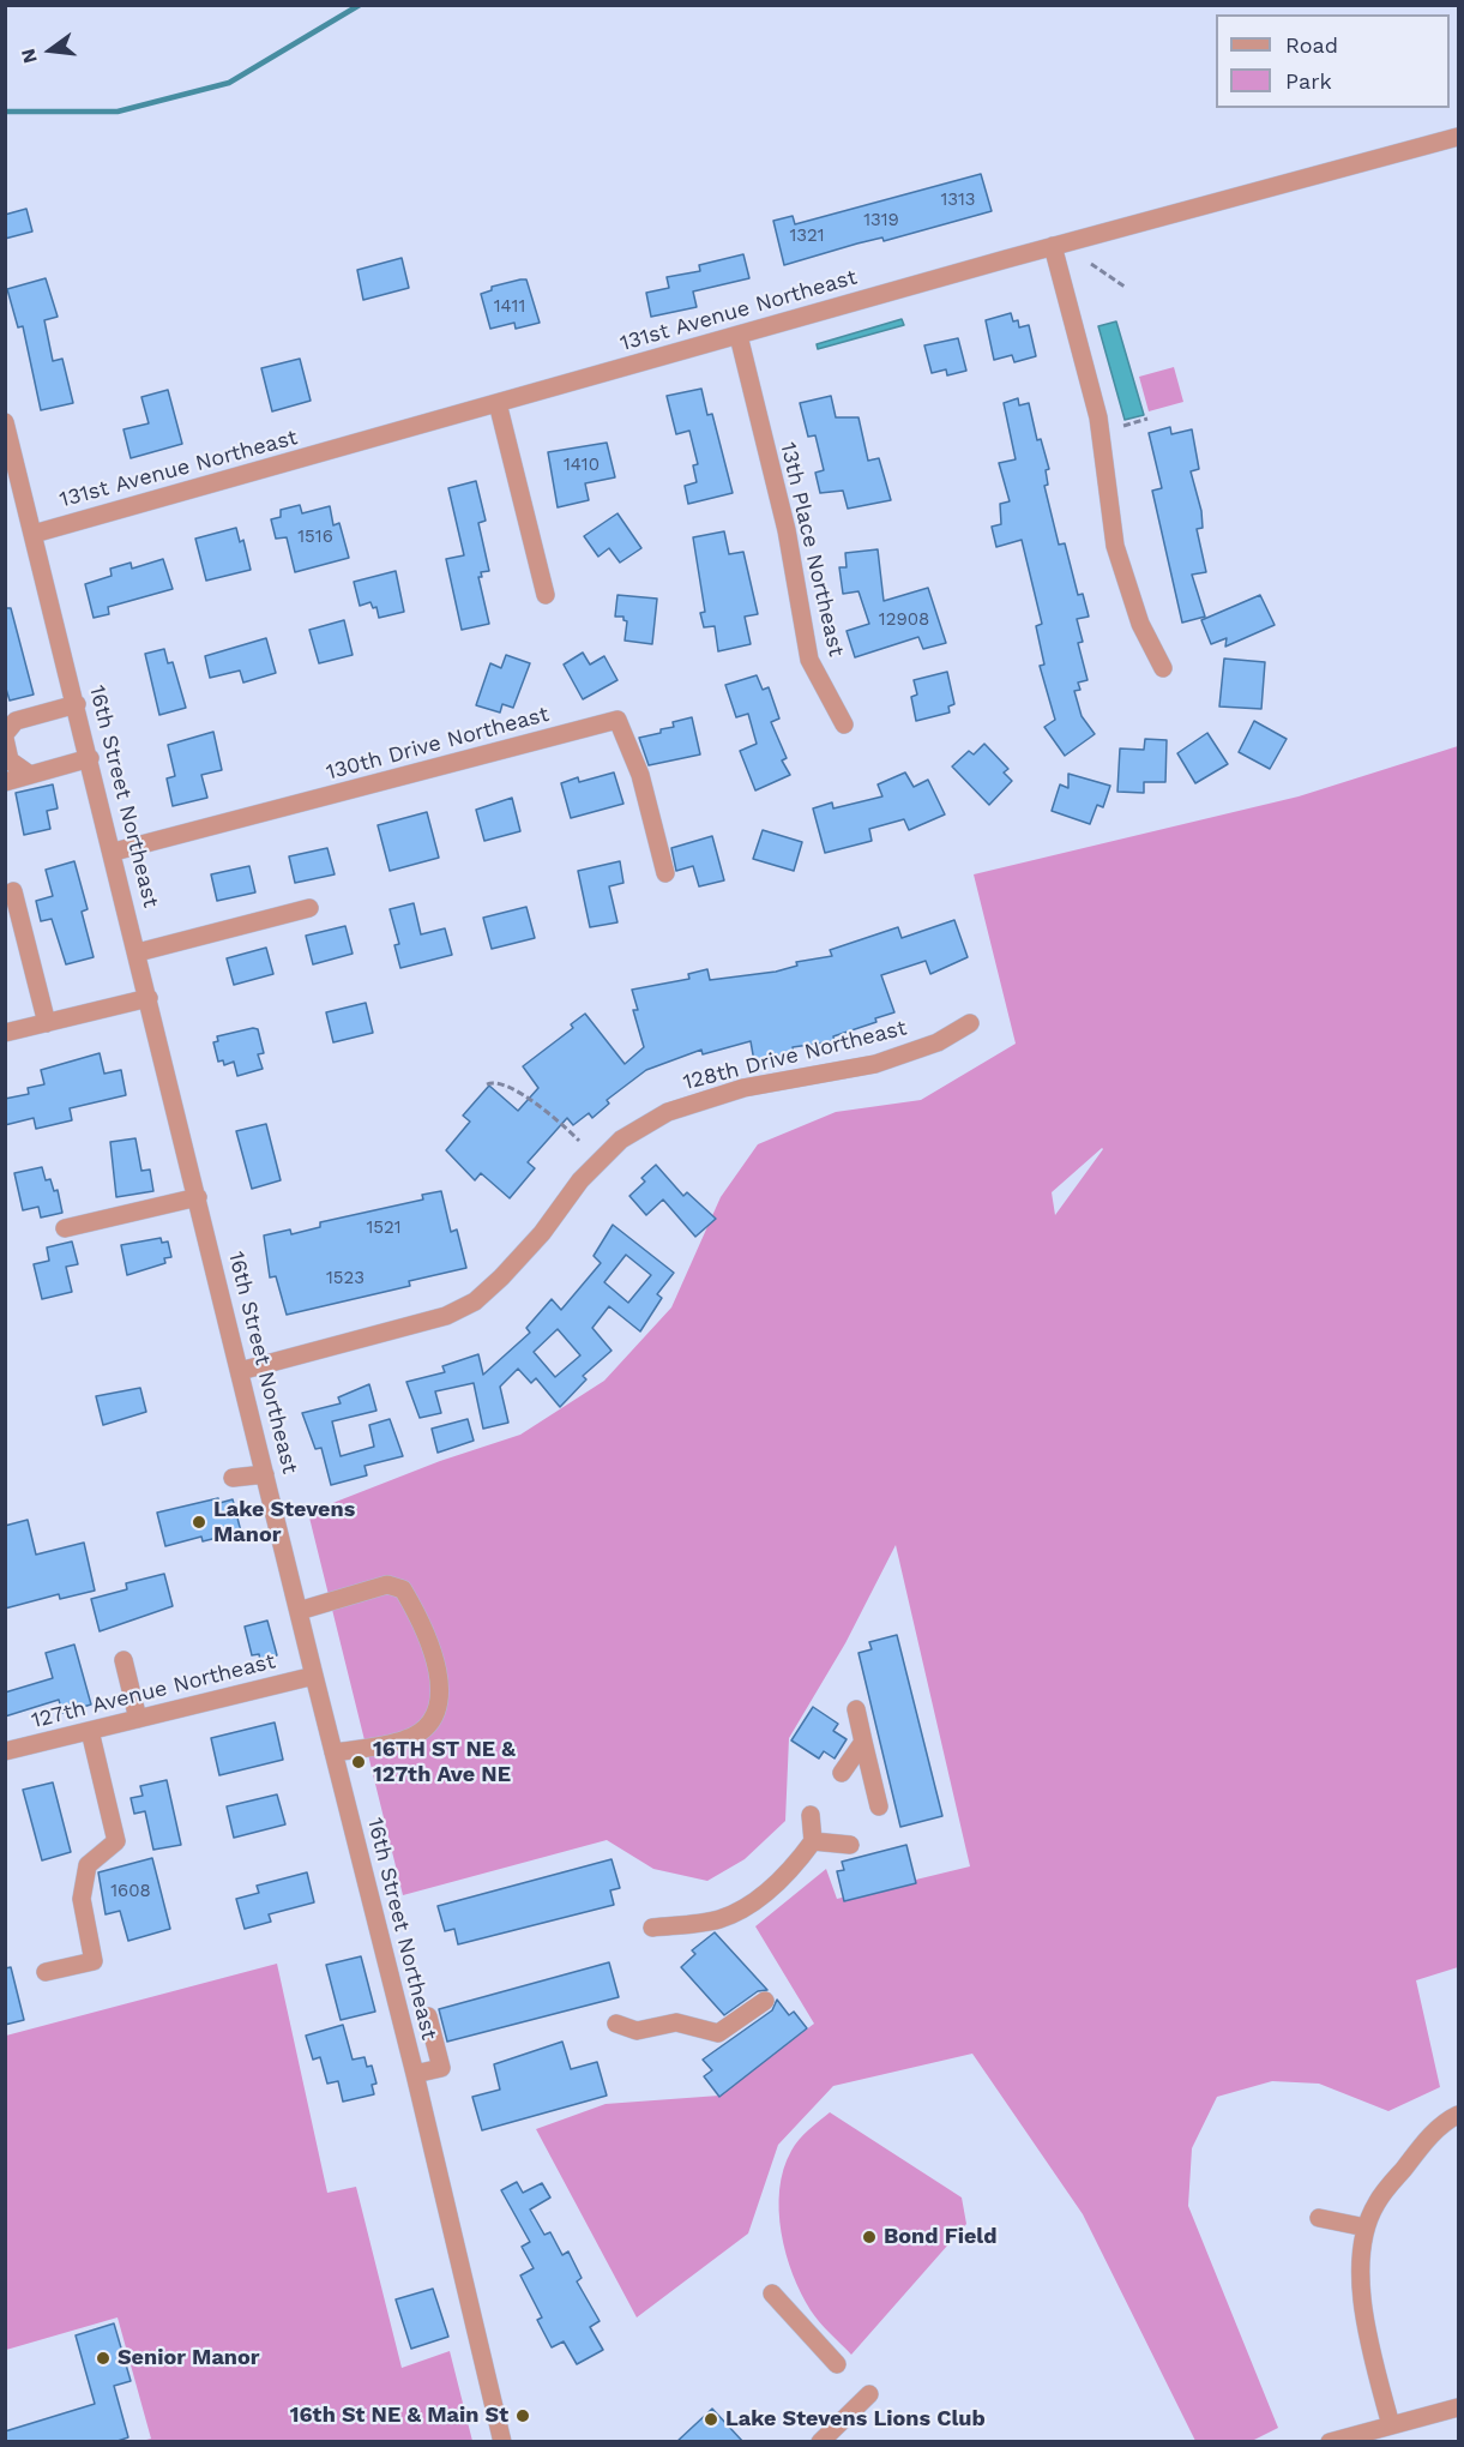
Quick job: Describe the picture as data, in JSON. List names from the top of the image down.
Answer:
{
  "streets": {
    "street": [
      "131st Avenue Northeast",
      "13th Place Northeast",
      "130th Drive Northeast",
      "16th Street Northeast",
      "128th Drive Northeast",
      "127th Avenue Northeast"
    ]
  },
  "crossings": [
    ["131st Avenue Northeast", "13th Place Northeast"],
    ["131st Avenue Northeast", "16th Street Northeast"],
    ["130th Drive Northeast", "16th Street Northeast"],
    ["16th Street Northeast", "128th Drive Northeast"],
    ["16th Street Northeast", "127th Avenue Northeast"]
  ],
  "places": [
    "Lake Stevens Manor",
    "16TH ST NE & 127th Ave NE",
    "Bond Field",
    "Senior Manor",
    "16th St NE & Main St",
    "Lake Stevens Lions Club"
  ],
  "house_numbers": [
    "1313",
    "1319",
    "1321",
    "1411",
    "1410",
    "1516",
    "12908",
    "1521",
    "1523",
    "1608"
  ],
  "legend": ["Road", "Park"],
  "north": "left"
}
